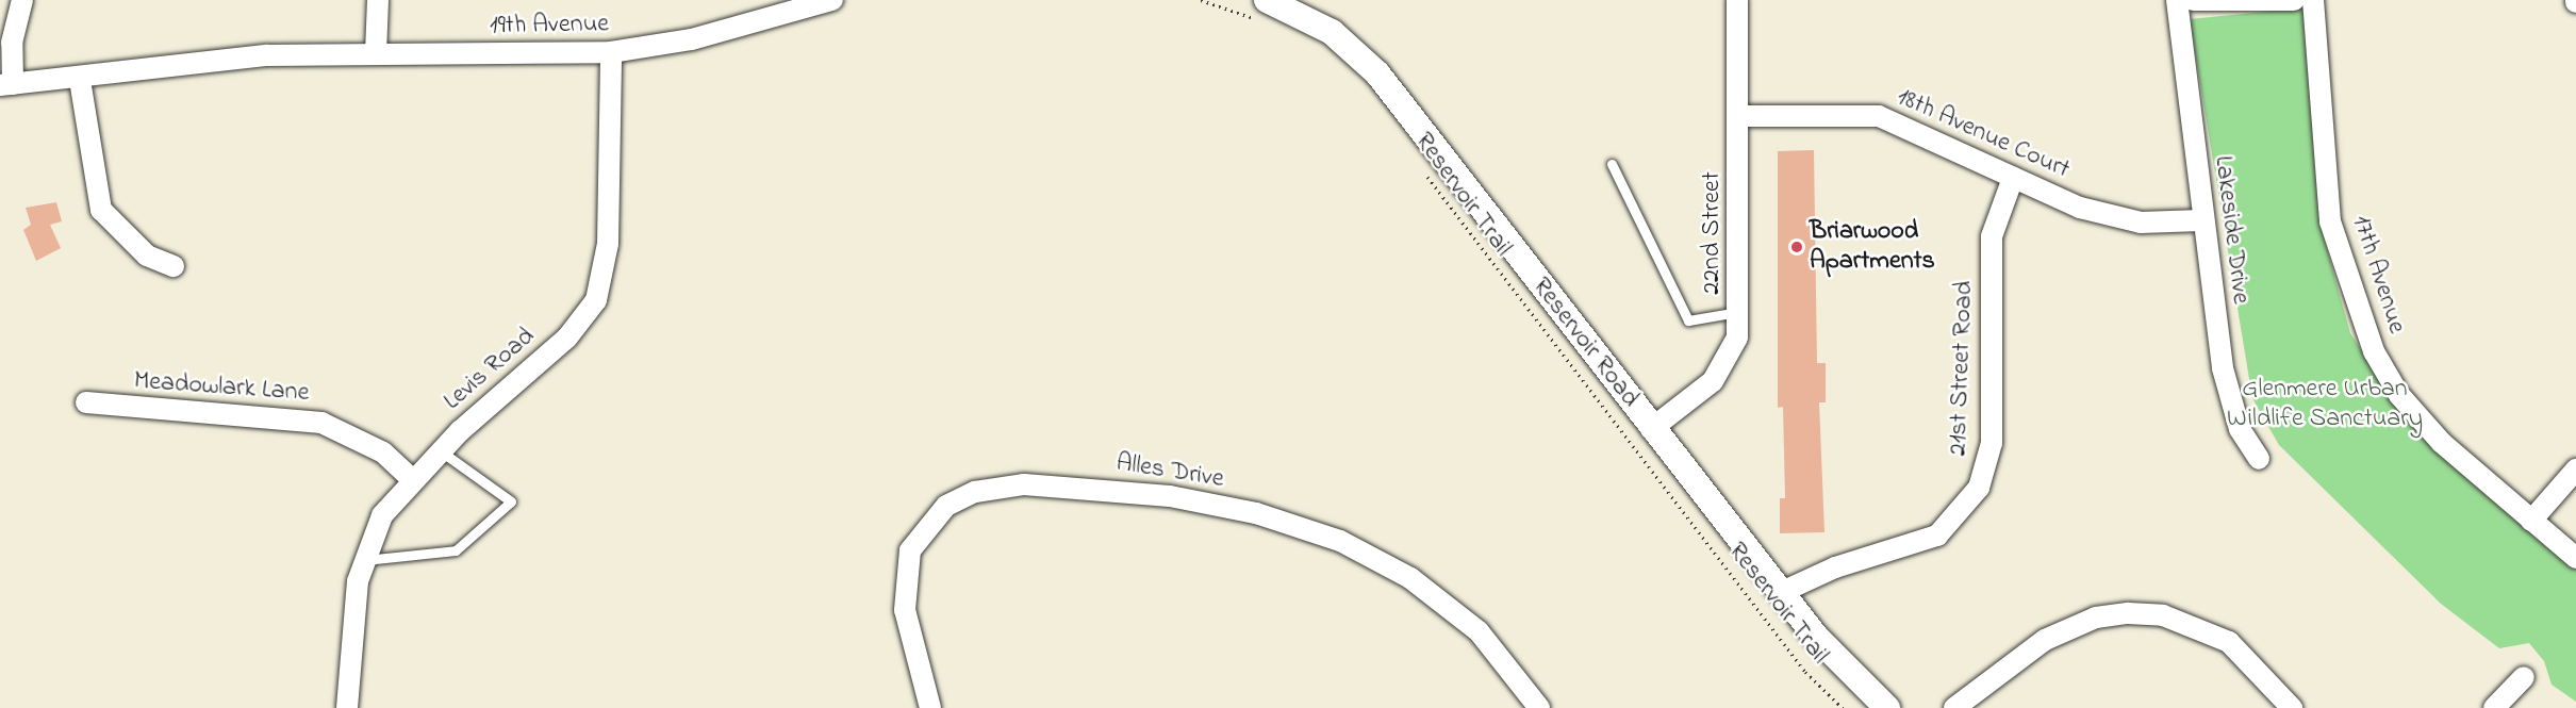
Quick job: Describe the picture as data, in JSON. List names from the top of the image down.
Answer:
{
  "streets": {
    "street": [
      "19th Avenue",
      "18th Avenue Court",
      "Lakeside Drive",
      "22nd Street",
      "17th Avenue",
      "Reservoir Road",
      "21st Street Road",
      "Levis Road",
      "Meadowlark Lane",
      "Alles Drive"
    ],
    "path": ["Reservoir Trail"]
  },
  "crossings": [
    ["19th Avenue", "Levis Road"],
    ["18th Avenue Court", "Lakeside Drive"],
    ["18th Avenue Court", "22nd Street"],
    ["18th Avenue Court", "21st Street Road"],
    ["22nd Street", "Reservoir Road"],
    ["Reservoir Road", "21st Street Road"],
    ["Levis Road", "Meadowlark Lane"]
  ],
  "parks": ["Glenmere Urban Wildlife Sanctuary"],
  "places": ["Briarwood Apartments"]
}
